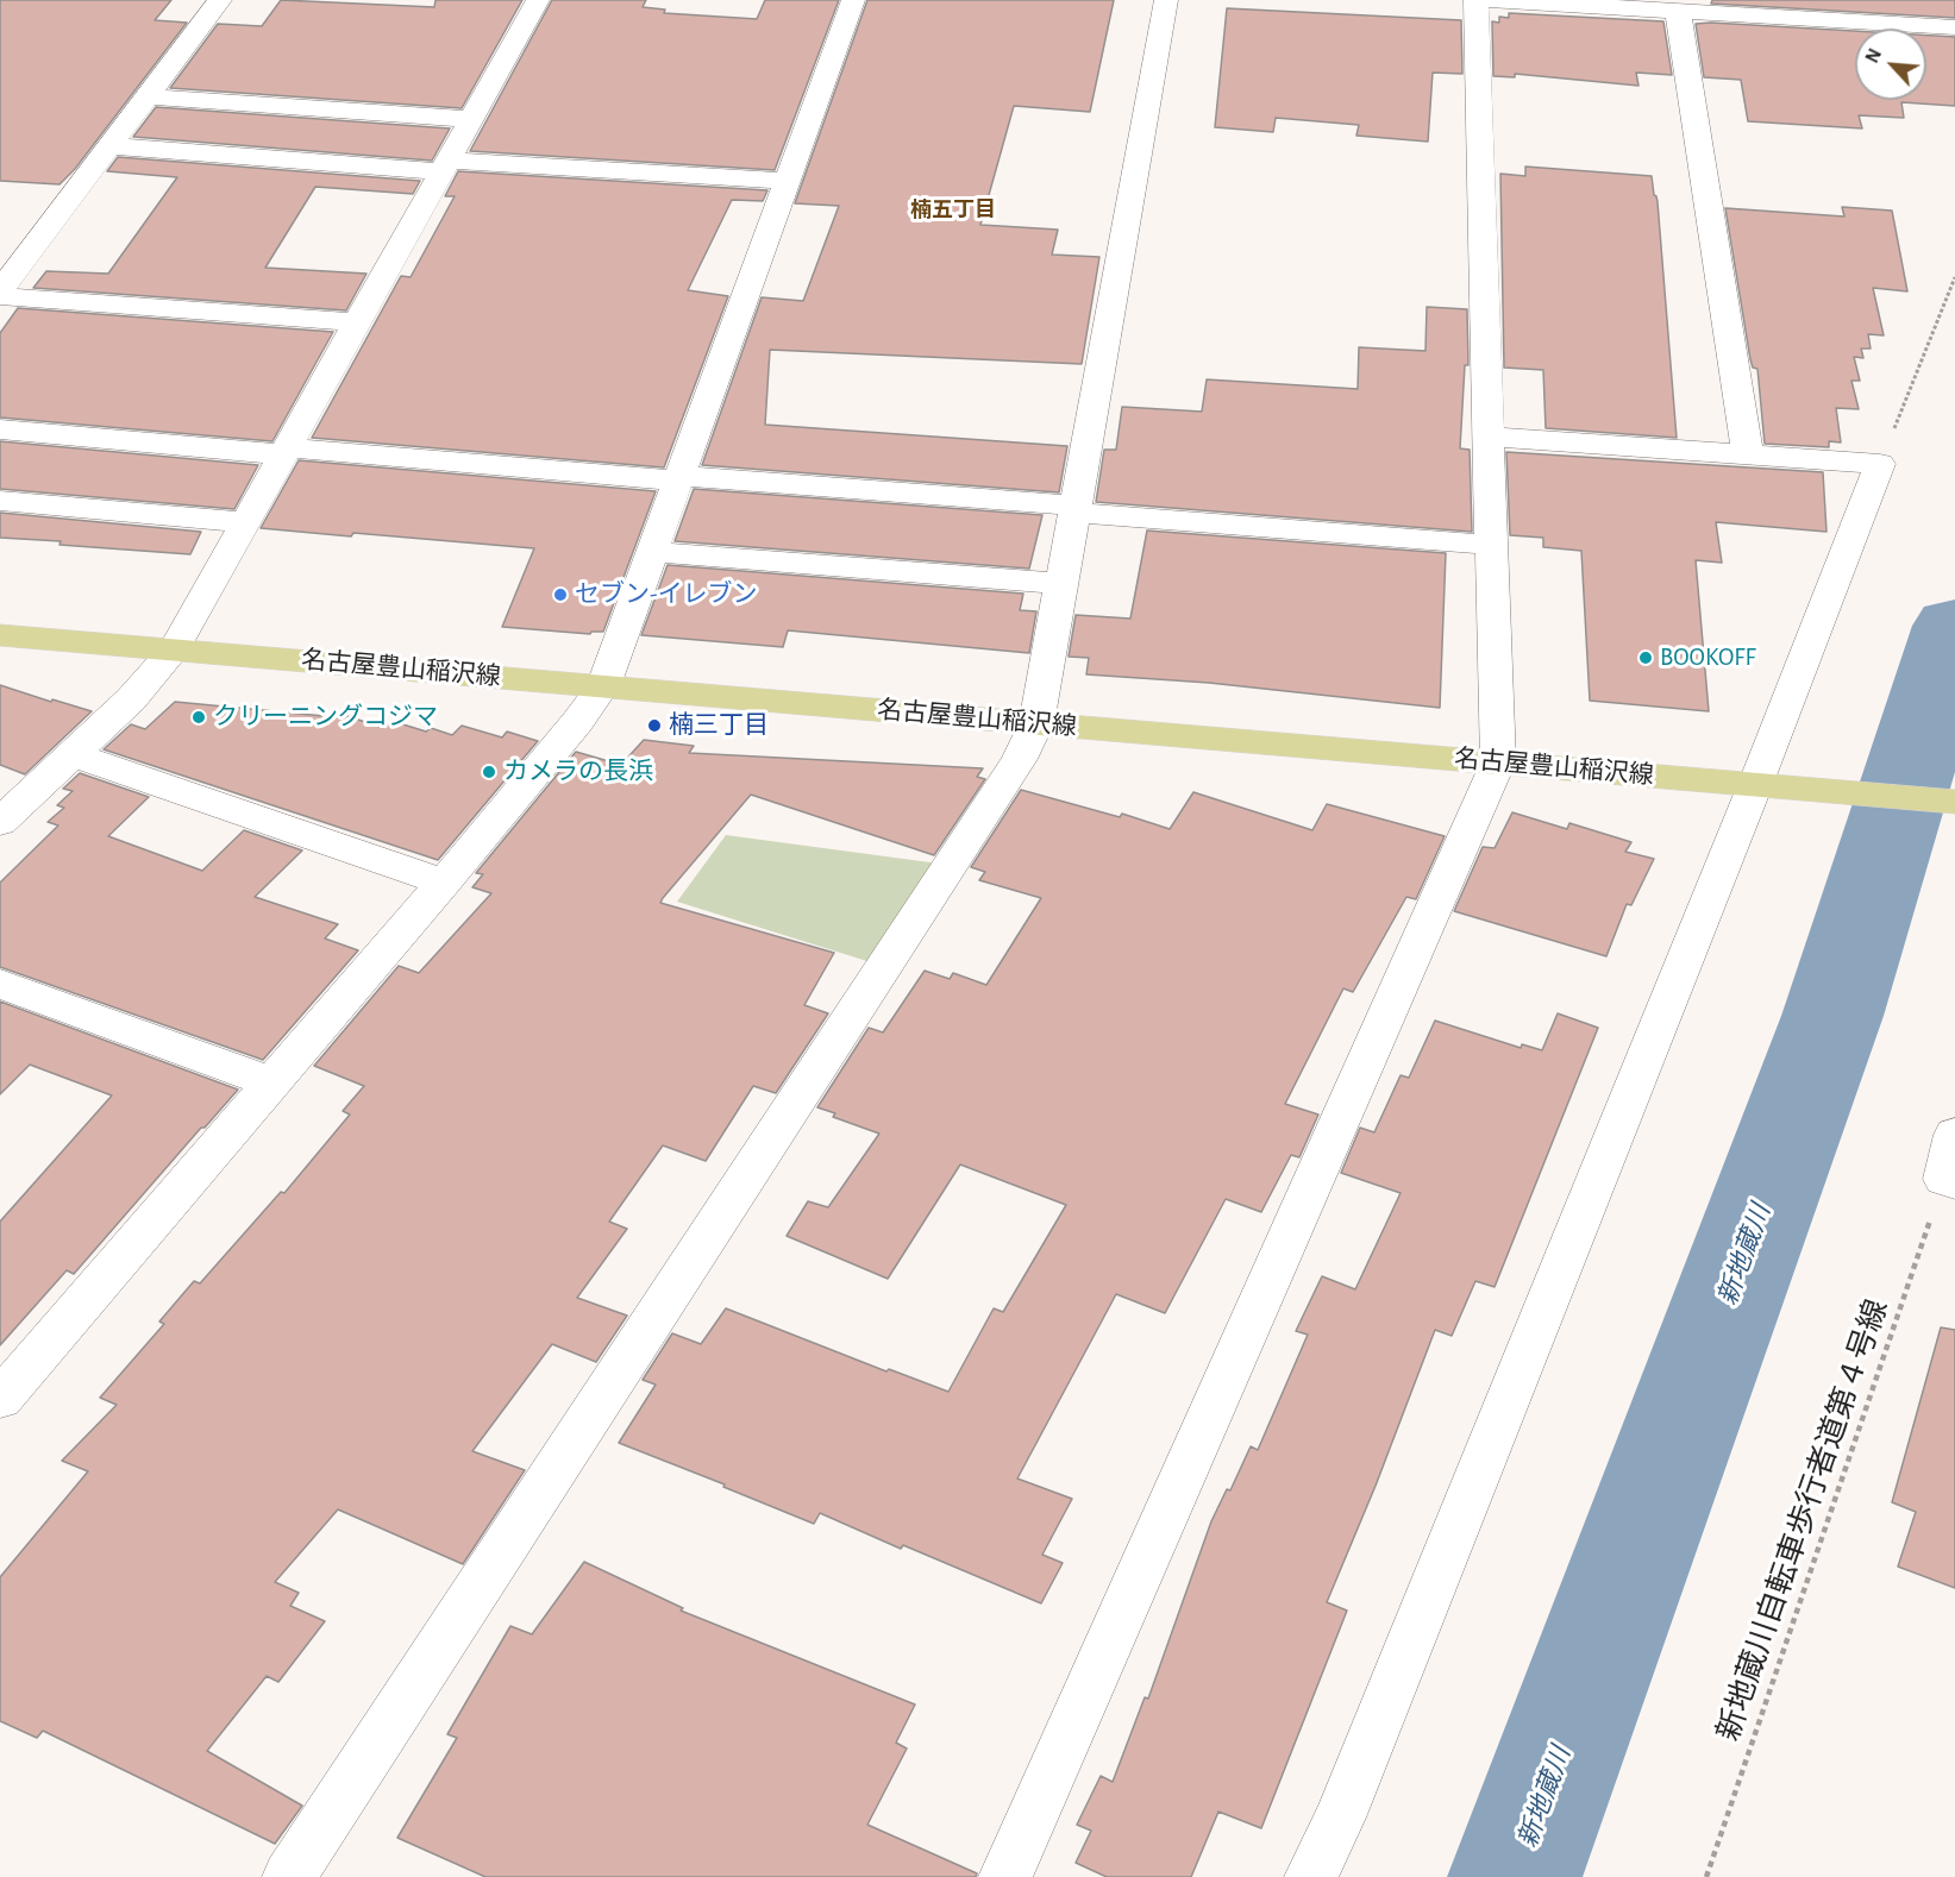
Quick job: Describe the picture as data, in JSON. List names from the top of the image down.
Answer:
{
  "streets": {
    "main road": ["名古屋豊山稲沢線"],
    "path": ["新地蔵川自転車歩行者道第４号線"]
  },
  "districts": ["楠五丁目"],
  "water": ["新地蔵川"],
  "places": [
    "セブン-イレブン",
    "BOOKOFF",
    "クリーニングコジマ",
    "楠三丁目",
    "カメラの長浜"
  ],
  "north": "top left"
}
